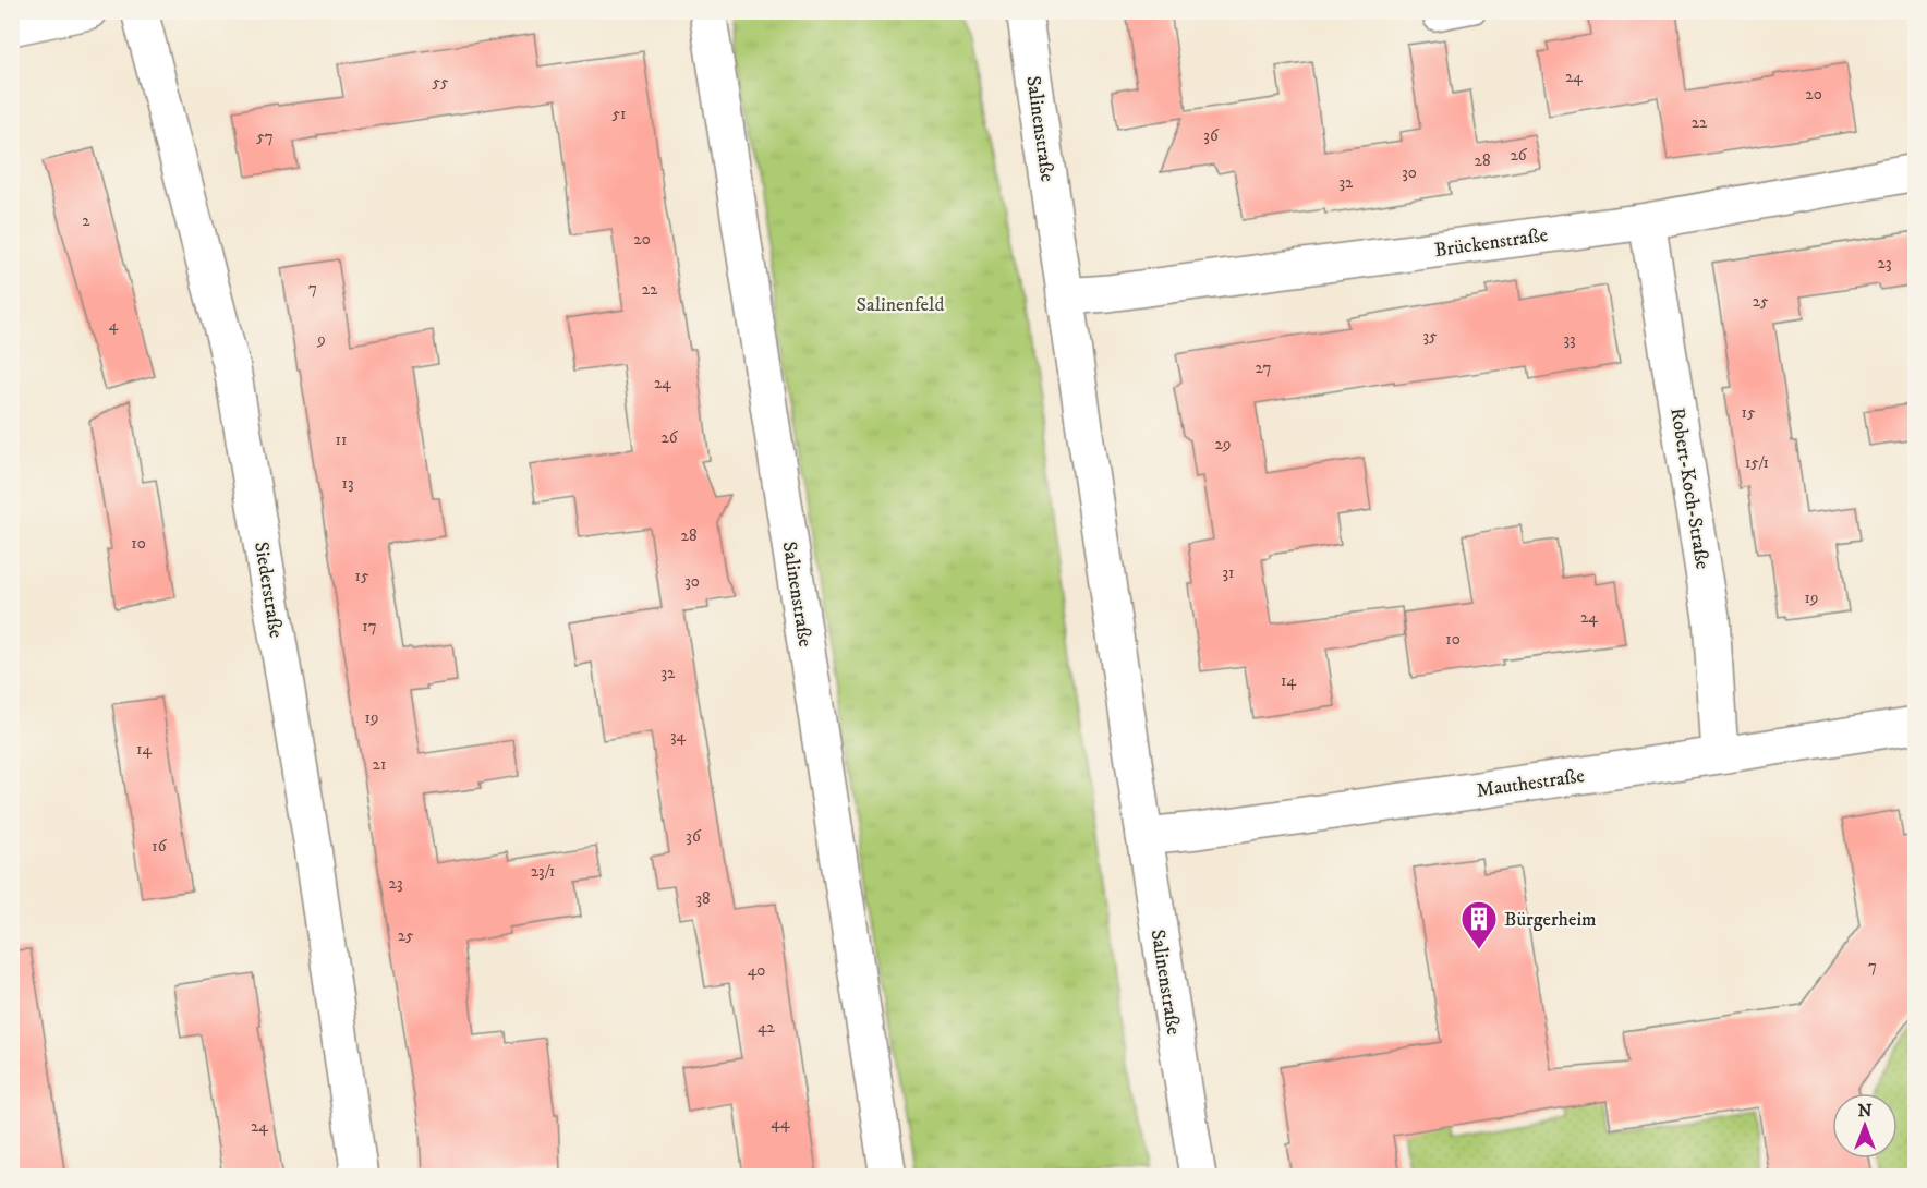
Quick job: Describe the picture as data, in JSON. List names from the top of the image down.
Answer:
{
  "streets": {
    "street": [
      "Salinenstraße",
      "Brückenstraße",
      "Robert-Koch-Straße",
      "Siederstraße",
      "Mauthestraße"
    ]
  },
  "crossings": [
    ["Salinenstraße", "Brückenstraße"],
    ["Salinenstraße", "Mauthestraße"],
    ["Brückenstraße", "Robert-Koch-Straße"],
    ["Robert-Koch-Straße", "Mauthestraße"]
  ],
  "parks": ["Salinenfeld"],
  "places": {
    "building": ["Bürgerheim"]
  },
  "house_numbers": [
    "24",
    "55",
    "20",
    "51",
    "22",
    "36",
    "57",
    "26",
    "28",
    "30",
    "32",
    "2",
    "20",
    "23",
    "7",
    "22",
    "25",
    "4",
    "35",
    "9",
    "33",
    "27",
    "24",
    "15",
    "26",
    "11",
    "29",
    "15/1",
    "13",
    "28",
    "10",
    "31",
    "15",
    "30",
    "19",
    "24",
    "17",
    "10",
    "32",
    "14",
    "19",
    "34",
    "14",
    "21",
    "36",
    "16",
    "23/1",
    "23",
    "38",
    "25",
    "7",
    "40",
    "42",
    "44",
    "24"
  ],
  "north": "top"
}
